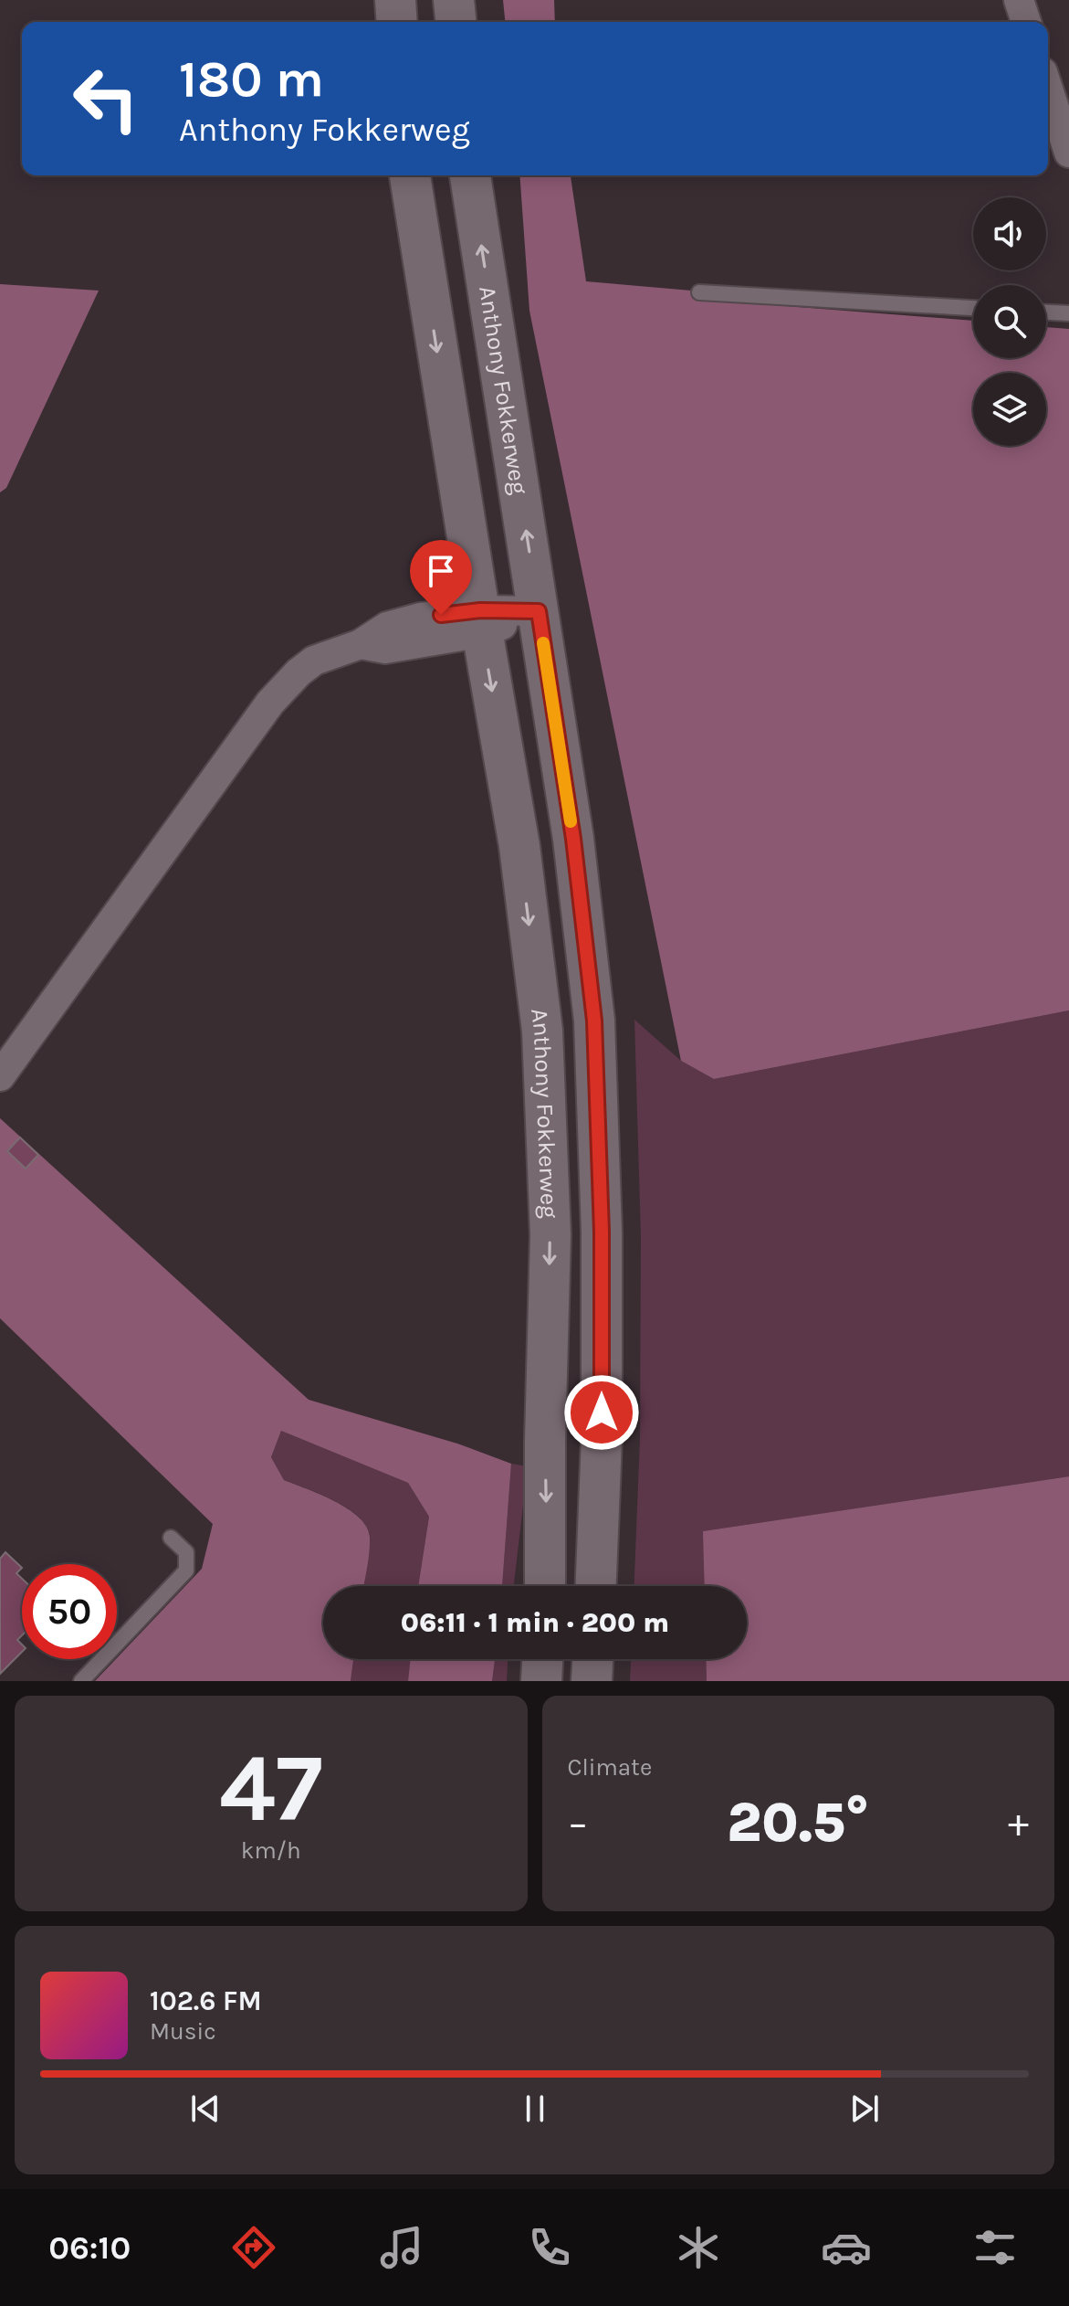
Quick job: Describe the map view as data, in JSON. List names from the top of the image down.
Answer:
{
  "streets": {
    "main road": ["Anthony Fokkerweg"]
  },
  "page": {
    "turn": ["180 m", "Anthony Fokkerweg"],
    "limit": "50",
    "trip": "06:11 · 1 min · 200 m",
    "tile": [
      ["47", "km/h"],
      "Climate"
    ],
    "heat": ["−", "20.5°", "+"],
    "song": ["102.6 FM", "Music"],
    "tabs": "06:10"
  }
}
